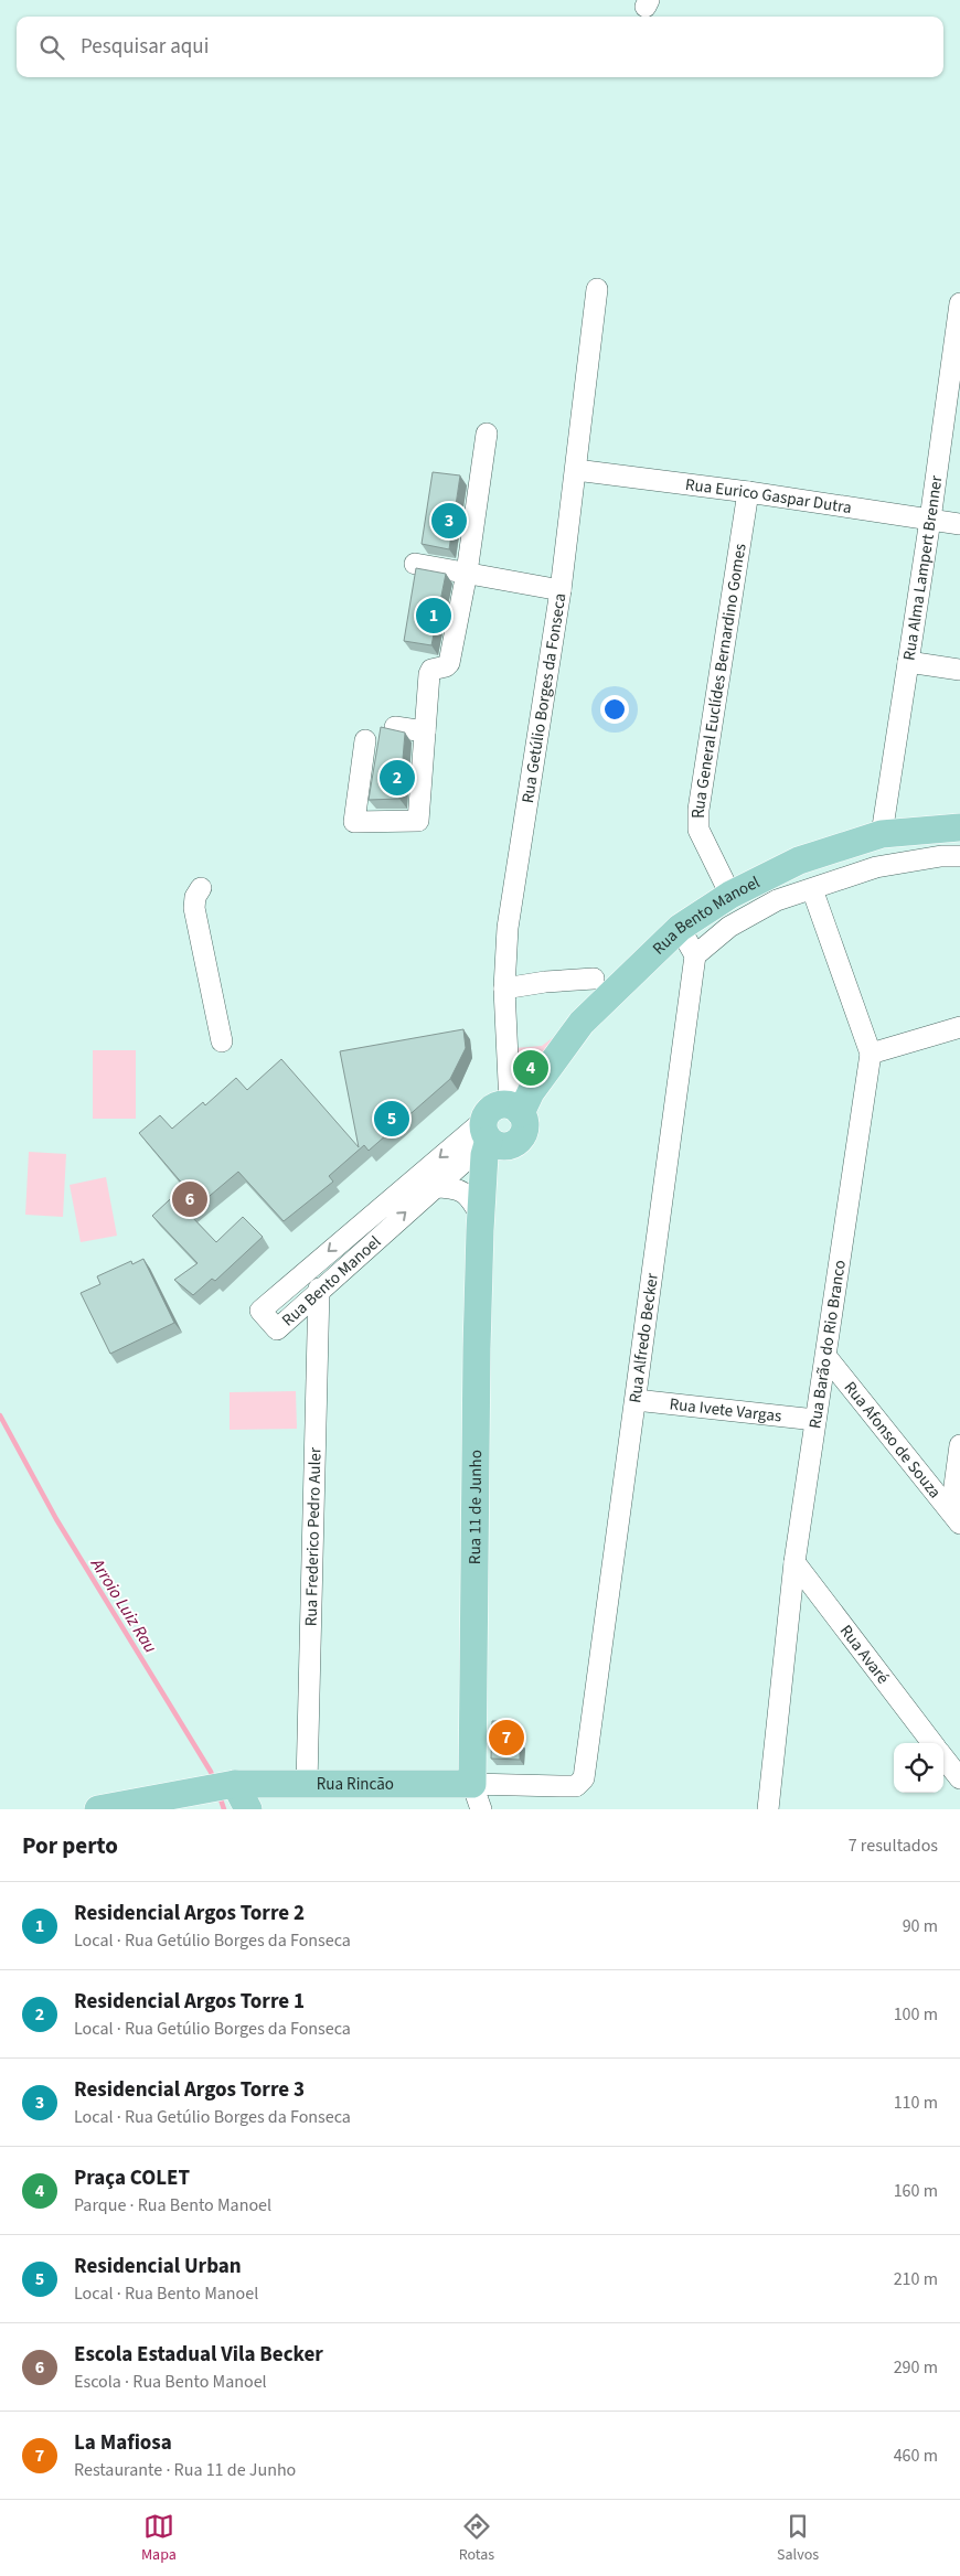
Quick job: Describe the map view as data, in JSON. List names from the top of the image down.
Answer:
{
  "streets": {
    "main road": ["Rua Bento Manoel", "Rua 11 de Junho", "Rua Rincão"],
    "street": [
      "Rua Eurico Gaspar Dutra",
      "Rua Alma Lampert Brenner",
      "Rua General Euclídes Bernardino Gomes",
      "Rua Getúlio Borges da Fonseca",
      "Rua Alfredo Becker",
      "Rua Barão do Rio Branco",
      "Rua Ivete Vargas",
      "Rua Afonso de Souza",
      "Rua Frederico Pedro Auler",
      "Rua Avaré"
    ]
  },
  "crossings": [
    ["Rua Eurico Gaspar Dutra", "Rua Alma Lampert Brenner"],
    ["Rua Eurico Gaspar Dutra", "Rua General Euclídes Bernardino Gomes"],
    ["Rua Eurico Gaspar Dutra", "Rua Getúlio Borges da Fonseca"],
    ["Rua Alma Lampert Brenner", "Rua Bento Manoel"],
    ["Rua General Euclídes Bernardino Gomes", "Rua Bento Manoel"],
    ["Rua Getúlio Borges da Fonseca", "Rua Bento Manoel"],
    ["Rua Getúlio Borges da Fonseca", "Rua 11 de Junho"],
    ["Rua Bento Manoel", "Rua 11 de Junho"],
    ["Rua Bento Manoel", "Rua Frederico Pedro Auler"],
    ["Rua Alfredo Becker", "Rua Ivete Vargas"],
    ["Rua Alfredo Becker", "Rua Rincão"],
    ["Rua Barão do Rio Branco", "Rua Ivete Vargas"],
    ["Rua Barão do Rio Branco", "Rua Afonso de Souza"],
    ["Rua Barão do Rio Branco", "Rua Avaré"],
    ["Rua 11 de Junho", "Rua Rincão"],
    ["Rua Frederico Pedro Auler", "Rua Rincão"]
  ],
  "water": ["Arroio Luiz Rau"],
  "page": {
    "search": "Pesquisar aqui",
    "pins": [
      "3",
      "1",
      "2",
      "4",
      "5",
      "6",
      "7"
    ],
    "heading": ["Por perto", "7 resultados"],
    "list": [
      {
        "mark": "1",
        "name": "Residencial Argos Torre 2",
        "note": "Local · Rua Getúlio Borges da Fonseca",
        "value": "90 m"
      },
      {
        "mark": "2",
        "name": "Residencial Argos Torre 1",
        "note": "Local · Rua Getúlio Borges da Fonseca",
        "value": "100 m"
      },
      {
        "mark": "3",
        "name": "Residencial Argos Torre 3",
        "note": "Local · Rua Getúlio Borges da Fonseca",
        "value": "110 m"
      },
      {
        "mark": "4",
        "name": "Praça COLET",
        "note": "Parque · Rua Bento Manoel",
        "value": "160 m"
      },
      {
        "mark": "5",
        "name": "Residencial Urban",
        "note": "Local · Rua Bento Manoel",
        "value": "210 m"
      },
      {
        "mark": "6",
        "name": "Escola Estadual Vila Becker",
        "note": "Escola · Rua Bento Manoel",
        "value": "290 m"
      },
      {
        "mark": "7",
        "name": "La Mafiosa",
        "note": "Restaurante · Rua 11 de Junho",
        "value": "460 m"
      }
    ],
    "nav": ["Mapa", "Rotas", "Salvos"]
  }
}
